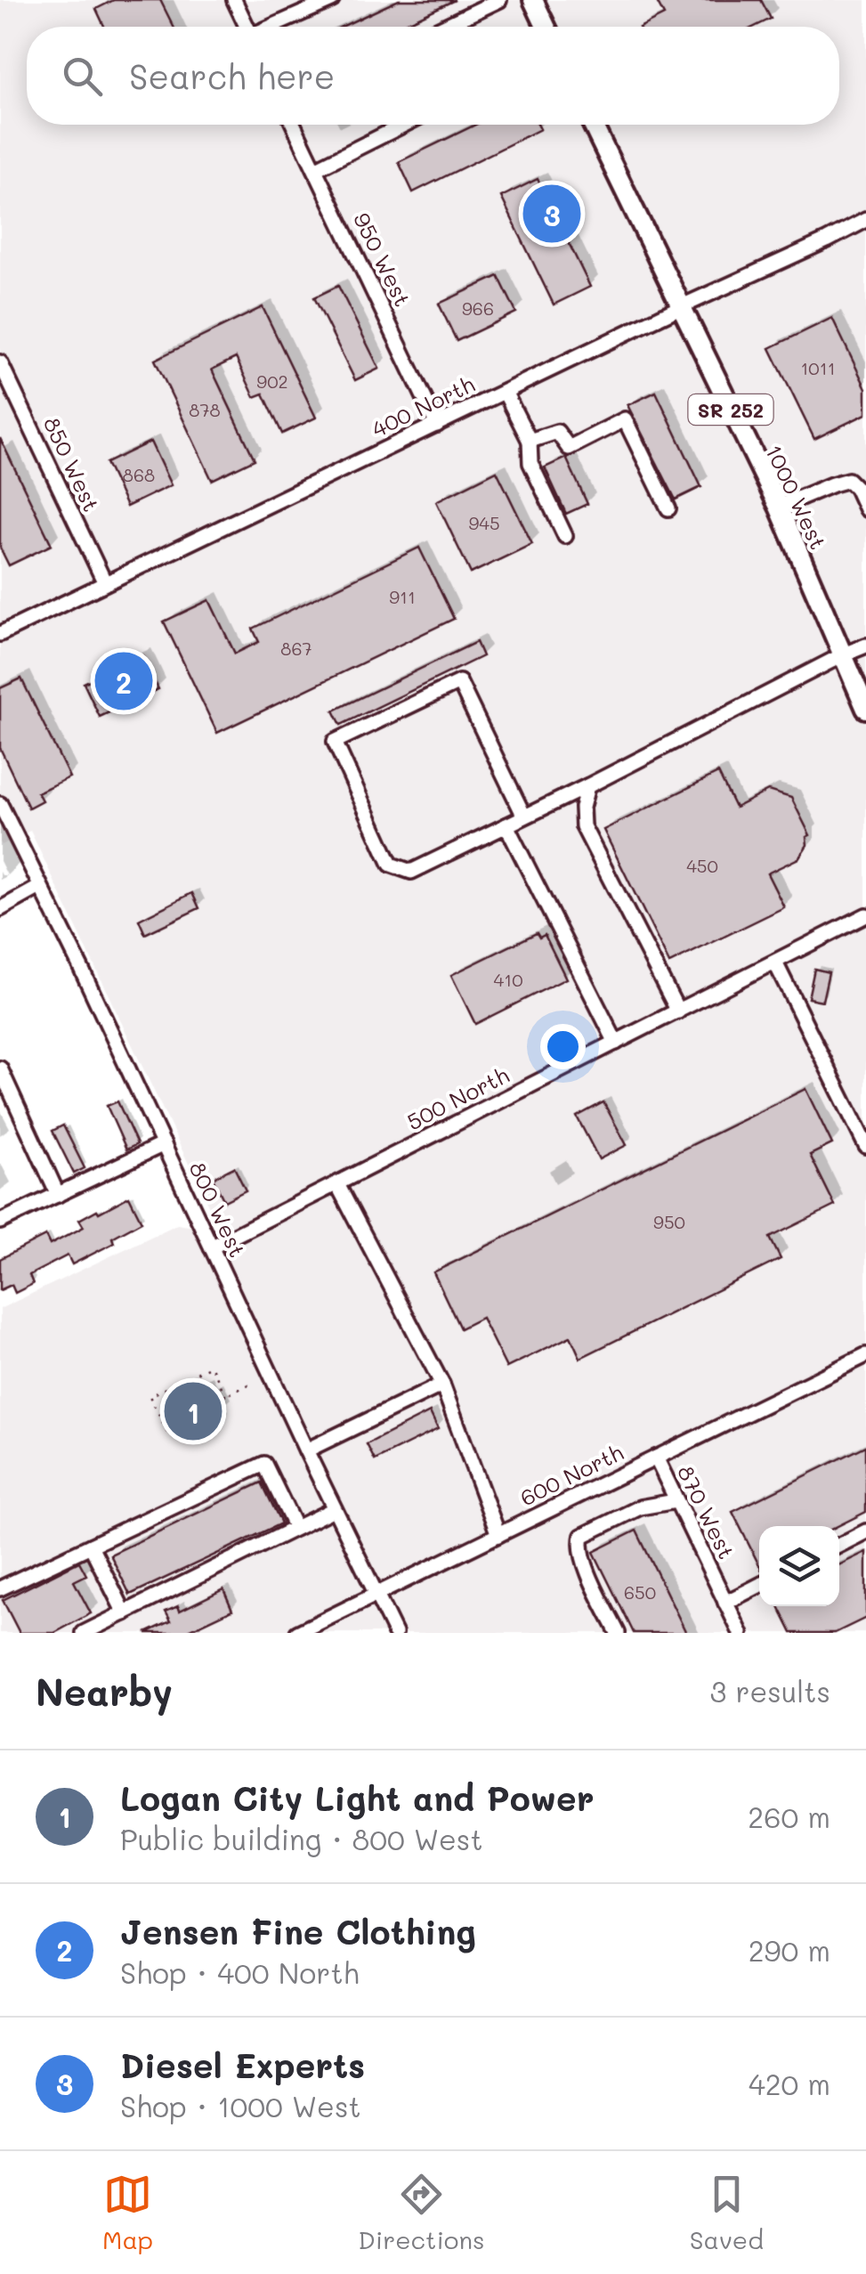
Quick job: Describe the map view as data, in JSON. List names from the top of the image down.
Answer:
{
  "streets": {
    "main road": ["SR 252", "1000 West"],
    "street": [
      "950 West",
      "400 North",
      "850 West",
      "500 North",
      "800 West",
      "600 North",
      "870 West"
    ]
  },
  "crossings": [
    ["950 West", "400 North"],
    ["400 North", "850 West"],
    ["400 North", "1000 West"],
    ["500 North", "800 West"],
    ["800 West", "600 North"],
    ["600 North", "870 West"]
  ],
  "house_numbers": [
    "966",
    "1011",
    "902",
    "878",
    "868",
    "945",
    "911",
    "867",
    "450",
    "410",
    "950",
    "650"
  ],
  "page": {
    "search": "Search here",
    "pins": ["3", "2", "1"],
    "heading": ["Nearby", "3 results"],
    "list": [
      {
        "mark": "1",
        "name": "Logan City Light and Power",
        "note": "Public building · 800 West",
        "value": "260 m"
      },
      {
        "mark": "2",
        "name": "Jensen Fine Clothing",
        "note": "Shop · 400 North",
        "value": "290 m"
      },
      {
        "mark": "3",
        "name": "Diesel Experts",
        "note": "Shop · 1000 West",
        "value": "420 m"
      }
    ],
    "nav": ["Map", "Directions", "Saved"]
  }
}
